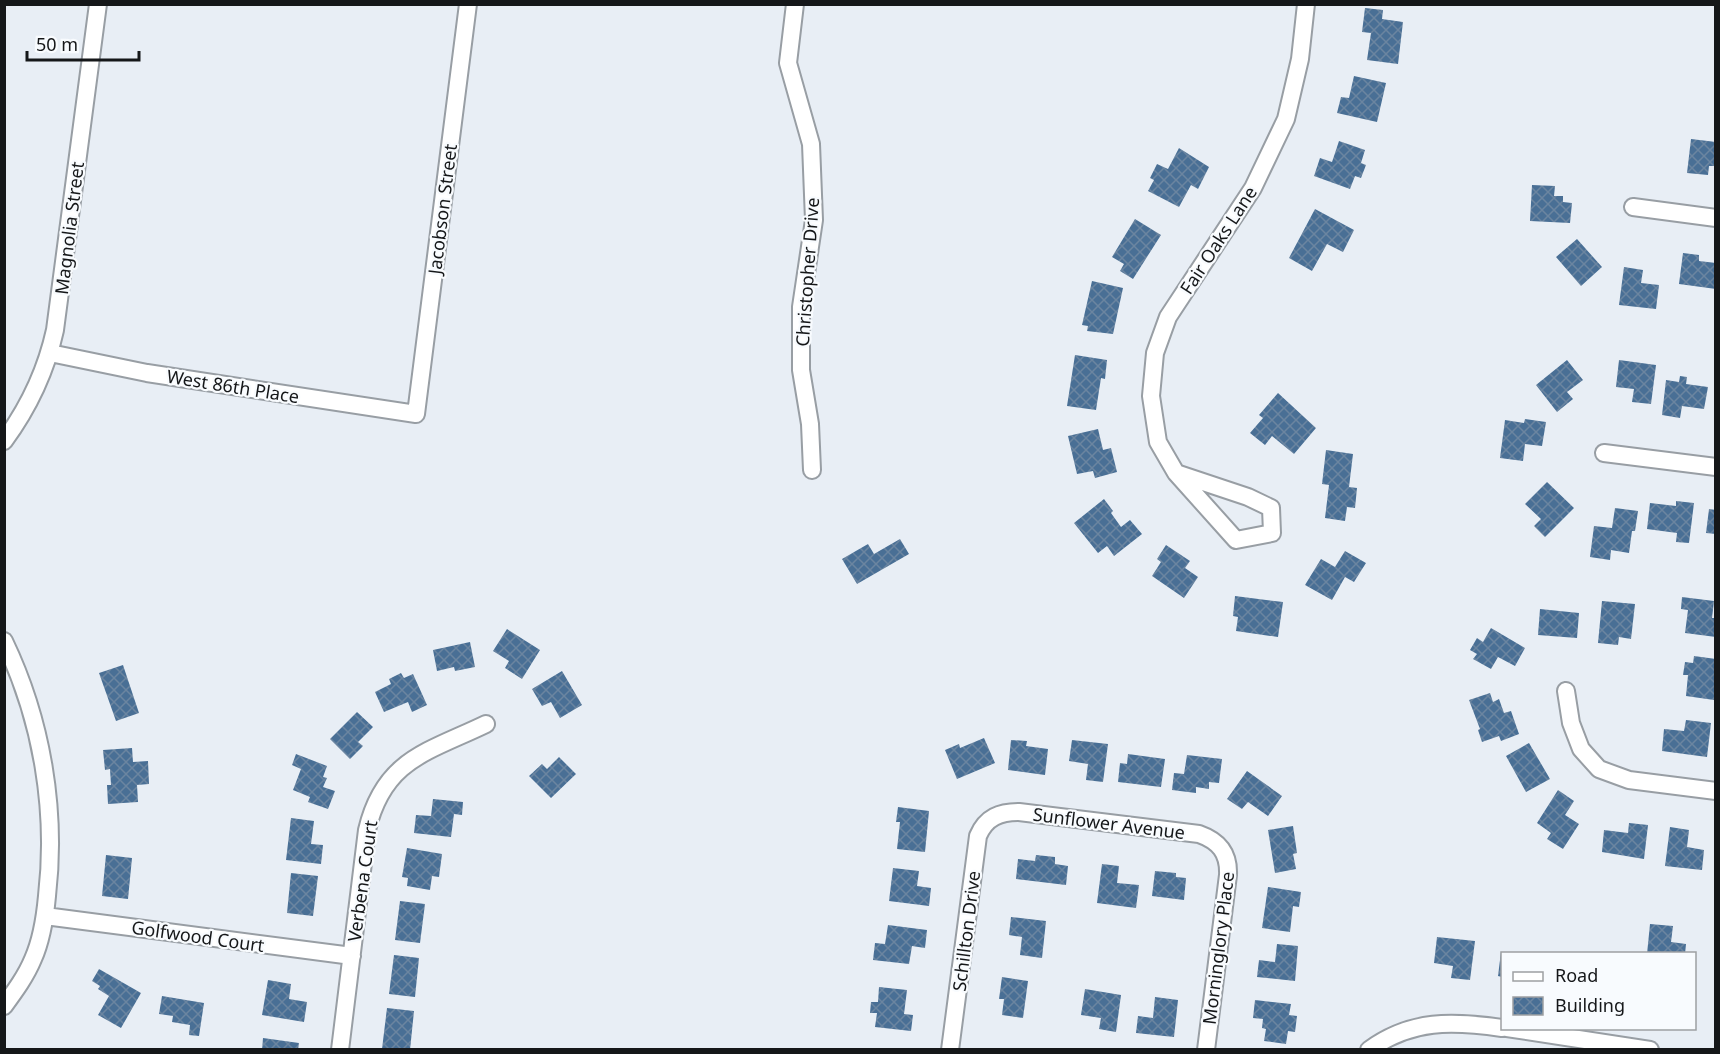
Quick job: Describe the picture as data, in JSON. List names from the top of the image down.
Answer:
{
  "streets": {
    "street": [
      "Jacobson Street",
      "Magnolia Street",
      "Fair Oaks Lane",
      "Christopher Drive",
      "West 86th Place",
      "Sunflower Avenue",
      "Verbena Court",
      "Schillton Drive",
      "Golfwood Court",
      "Morninglory Place"
    ]
  },
  "crossings": [
    ["Jacobson Street", "West 86th Place"],
    ["Magnolia Street", "West 86th Place"],
    ["Sunflower Avenue", "Schillton Drive"],
    ["Sunflower Avenue", "Morninglory Place"],
    ["Verbena Court", "Golfwood Court"]
  ],
  "legend": ["Road", "Building"],
  "scale_bar": "50 m"
}
